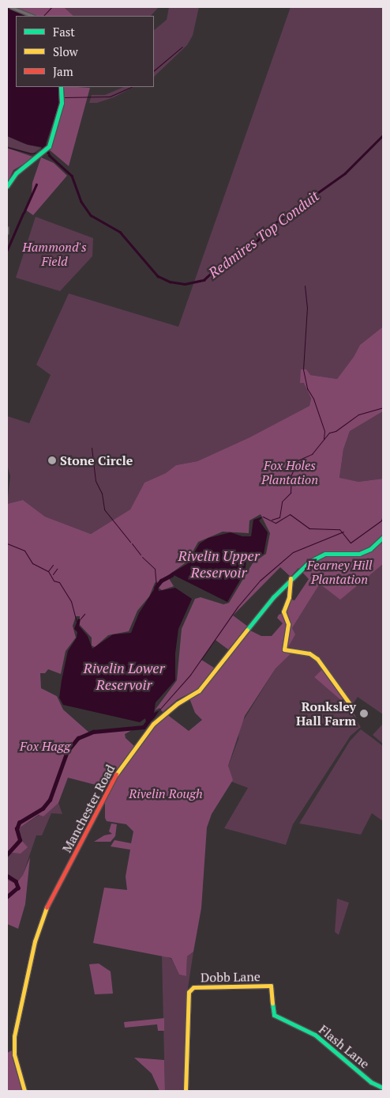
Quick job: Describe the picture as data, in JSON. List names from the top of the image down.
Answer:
{
  "streets": {
    "main road": ["Manchester Road", "Dobb Lane", "Flash Lane"]
  },
  "crossings": [
    ["Dobb Lane", "Flash Lane"]
  ],
  "water": ["Redmires Top Conduit", "Rivelin Upper Reservoir", "Rivelin Lower Reservoir"],
  "parks": [
    "Hammond's Field",
    "Fox Holes Plantation",
    "Fearney Hill Plantation",
    "Fox Hagg",
    "Rivelin Rough"
  ],
  "places": ["Stone Circle", "Ronksley Hall Farm"],
  "legend": ["Fast", "Slow", "Jam"]
}
